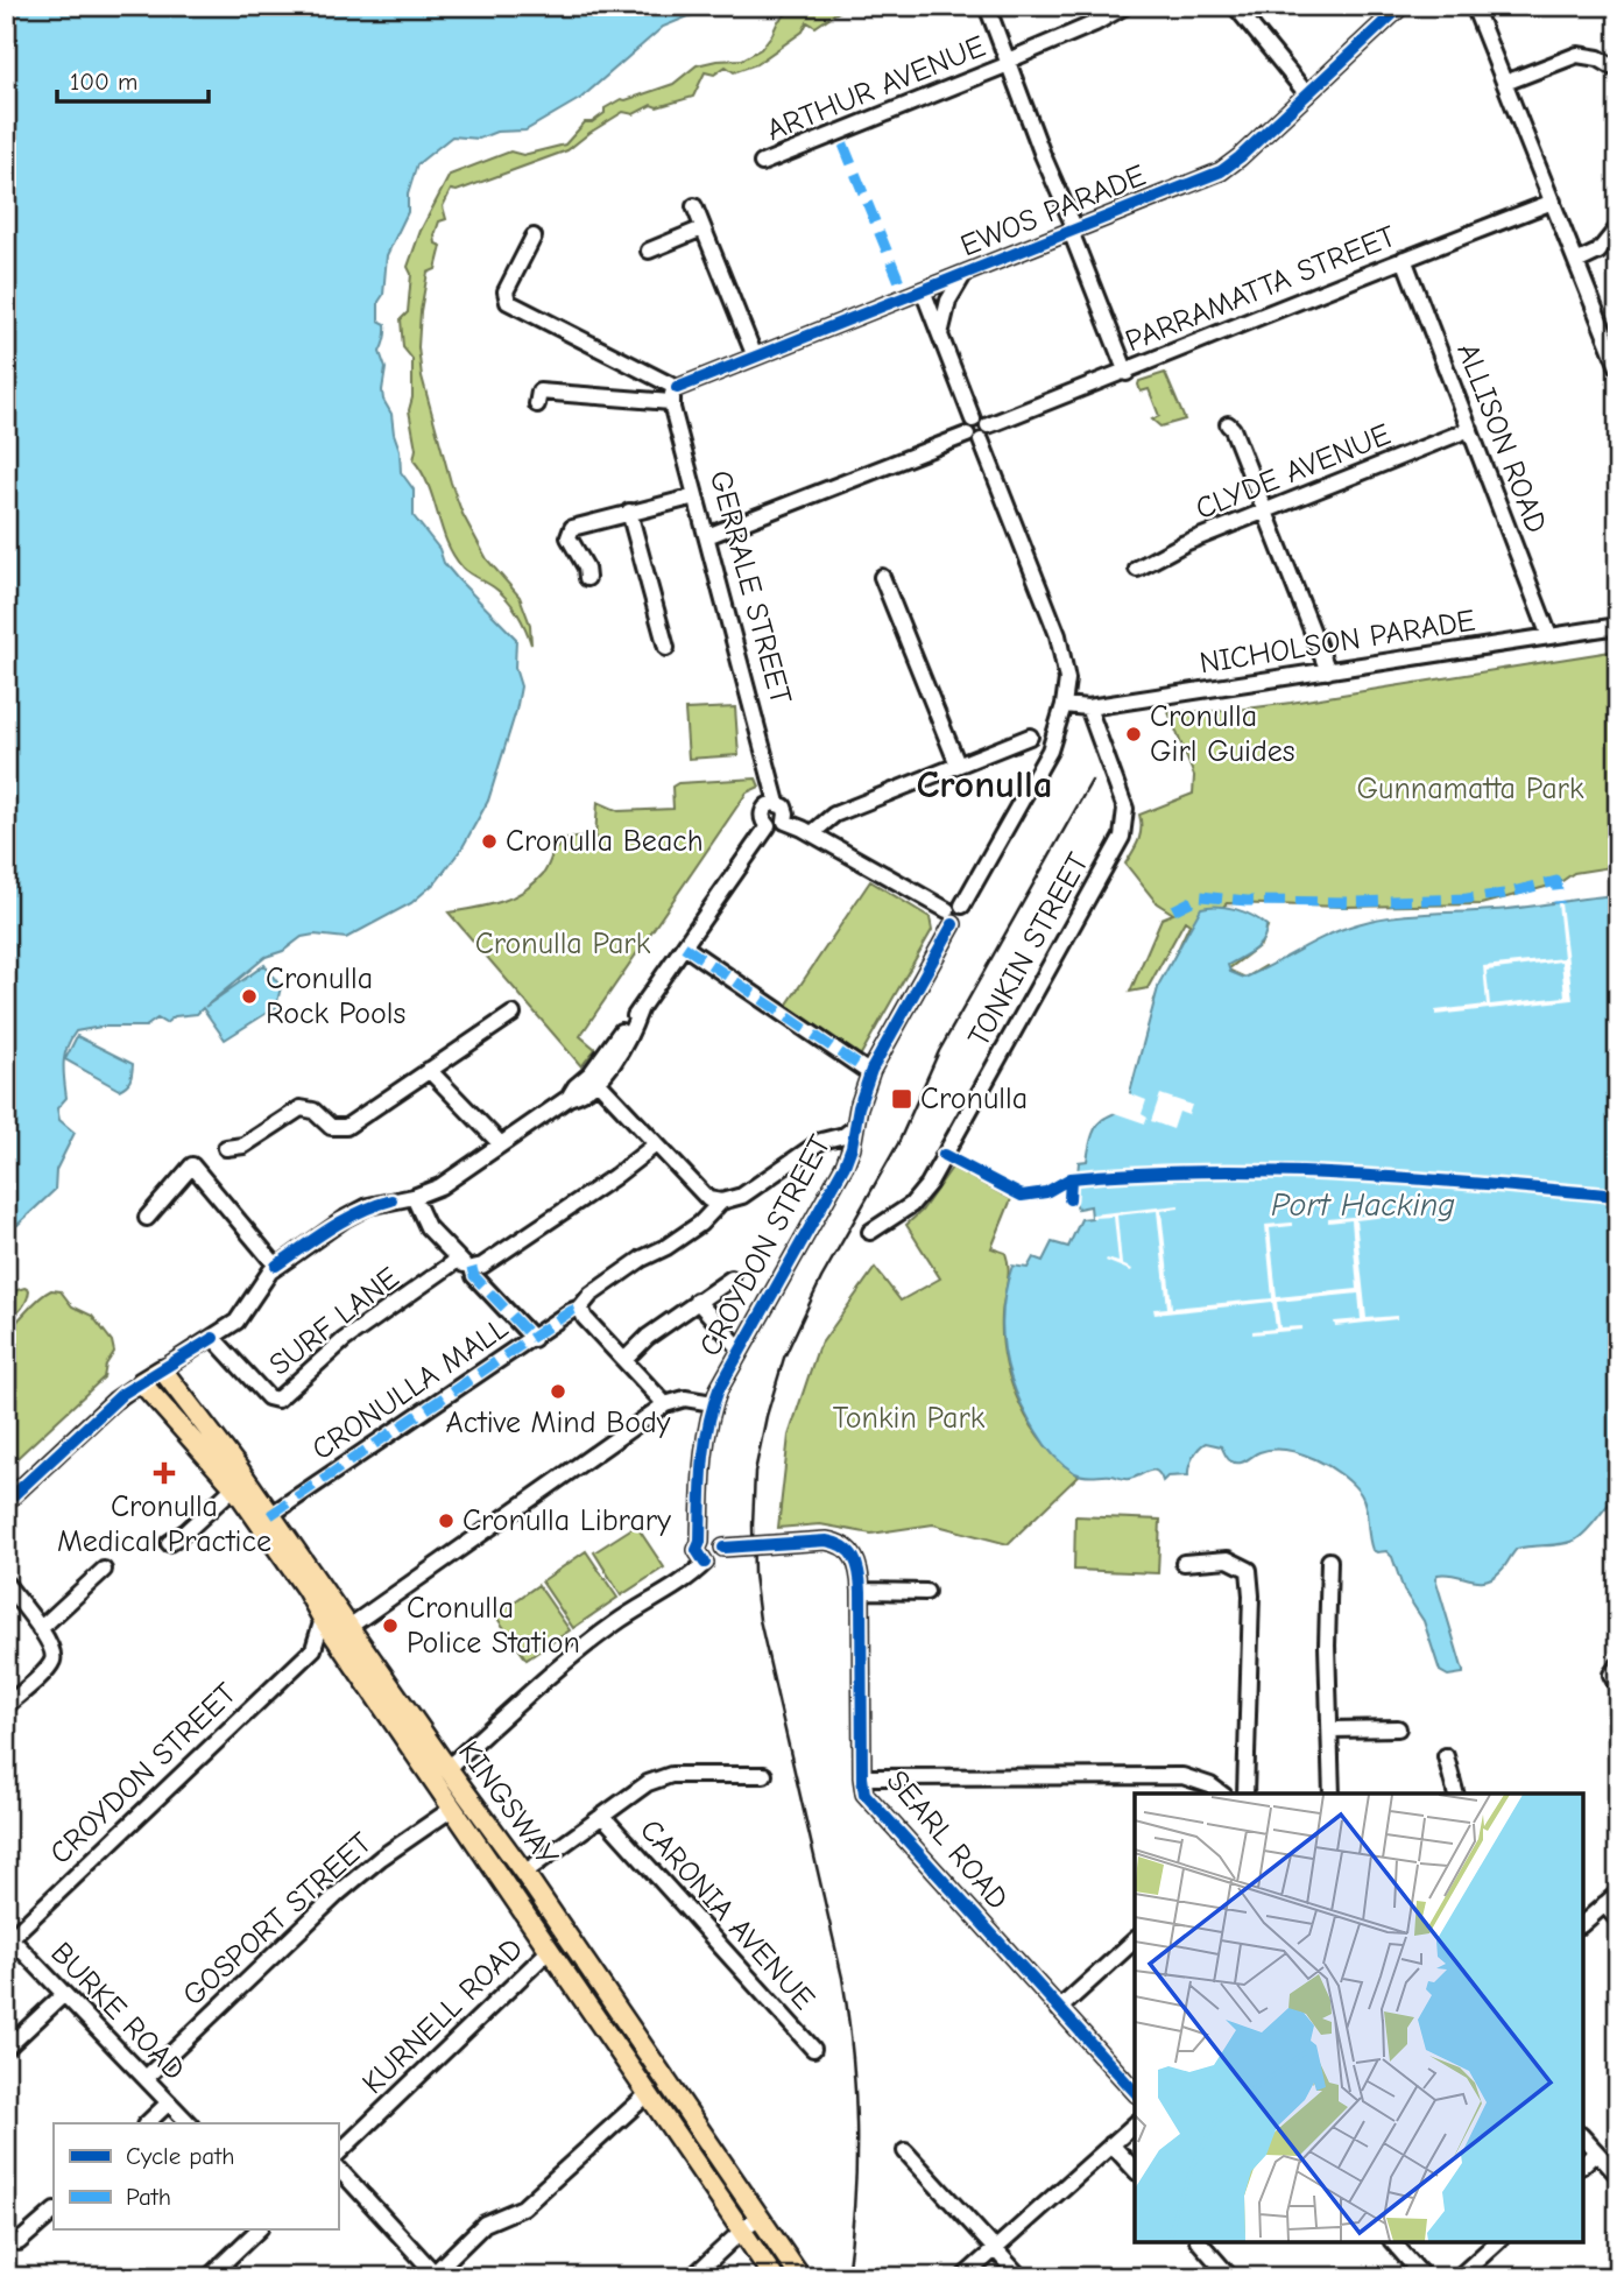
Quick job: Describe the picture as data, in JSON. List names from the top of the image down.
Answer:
{
  "streets": {
    "main road": ["KINGSWAY"],
    "street": [
      "ARTHUR AVENUE",
      "EWOS PARADE",
      "PARRAMATTA STREET",
      "ALLISON ROAD",
      "CLYDE AVENUE",
      "GERRALE STREET",
      "NICHOLSON PARADE",
      "TONKIN STREET",
      "CROYDON STREET",
      "SURF LANE",
      "CRONULLA MALL",
      "SEARL ROAD",
      "CARONIA AVENUE",
      "GOSPORT STREET",
      "BURKE ROAD",
      "KURNELL ROAD"
    ]
  },
  "crossings": [
    ["EWOS PARADE", "GERRALE STREET"],
    ["PARRAMATTA STREET", "ALLISON ROAD"],
    ["ALLISON ROAD", "CLYDE AVENUE"],
    ["ALLISON ROAD", "NICHOLSON PARADE"],
    ["NICHOLSON PARADE", "TONKIN STREET"],
    ["CROYDON STREET", "CRONULLA MALL"],
    ["CROYDON STREET", "KINGSWAY"],
    ["CROYDON STREET", "BURKE ROAD"],
    ["CRONULLA MALL", "KINGSWAY"],
    ["KINGSWAY", "GOSPORT STREET"],
    ["KINGSWAY", "KURNELL ROAD"],
    ["GOSPORT STREET", "BURKE ROAD"]
  ],
  "districts": ["Cronulla"],
  "water": ["Port Hacking"],
  "parks": ["Gunnamatta Park", "Cronulla Park", "Tonkin Park"],
  "places": {
    "other": [
      "Cronulla Girl Guides",
      "Cronulla Beach",
      "Cronulla Rock Pools",
      "Active Mind Body",
      "Cronulla Library",
      "Cronulla Police Station"
    ],
    "transit": ["Cronulla"],
    "health": ["Cronulla Medical Practice"]
  },
  "legend": ["Cycle path", "Path"],
  "scale_bar": "100 m"
}
